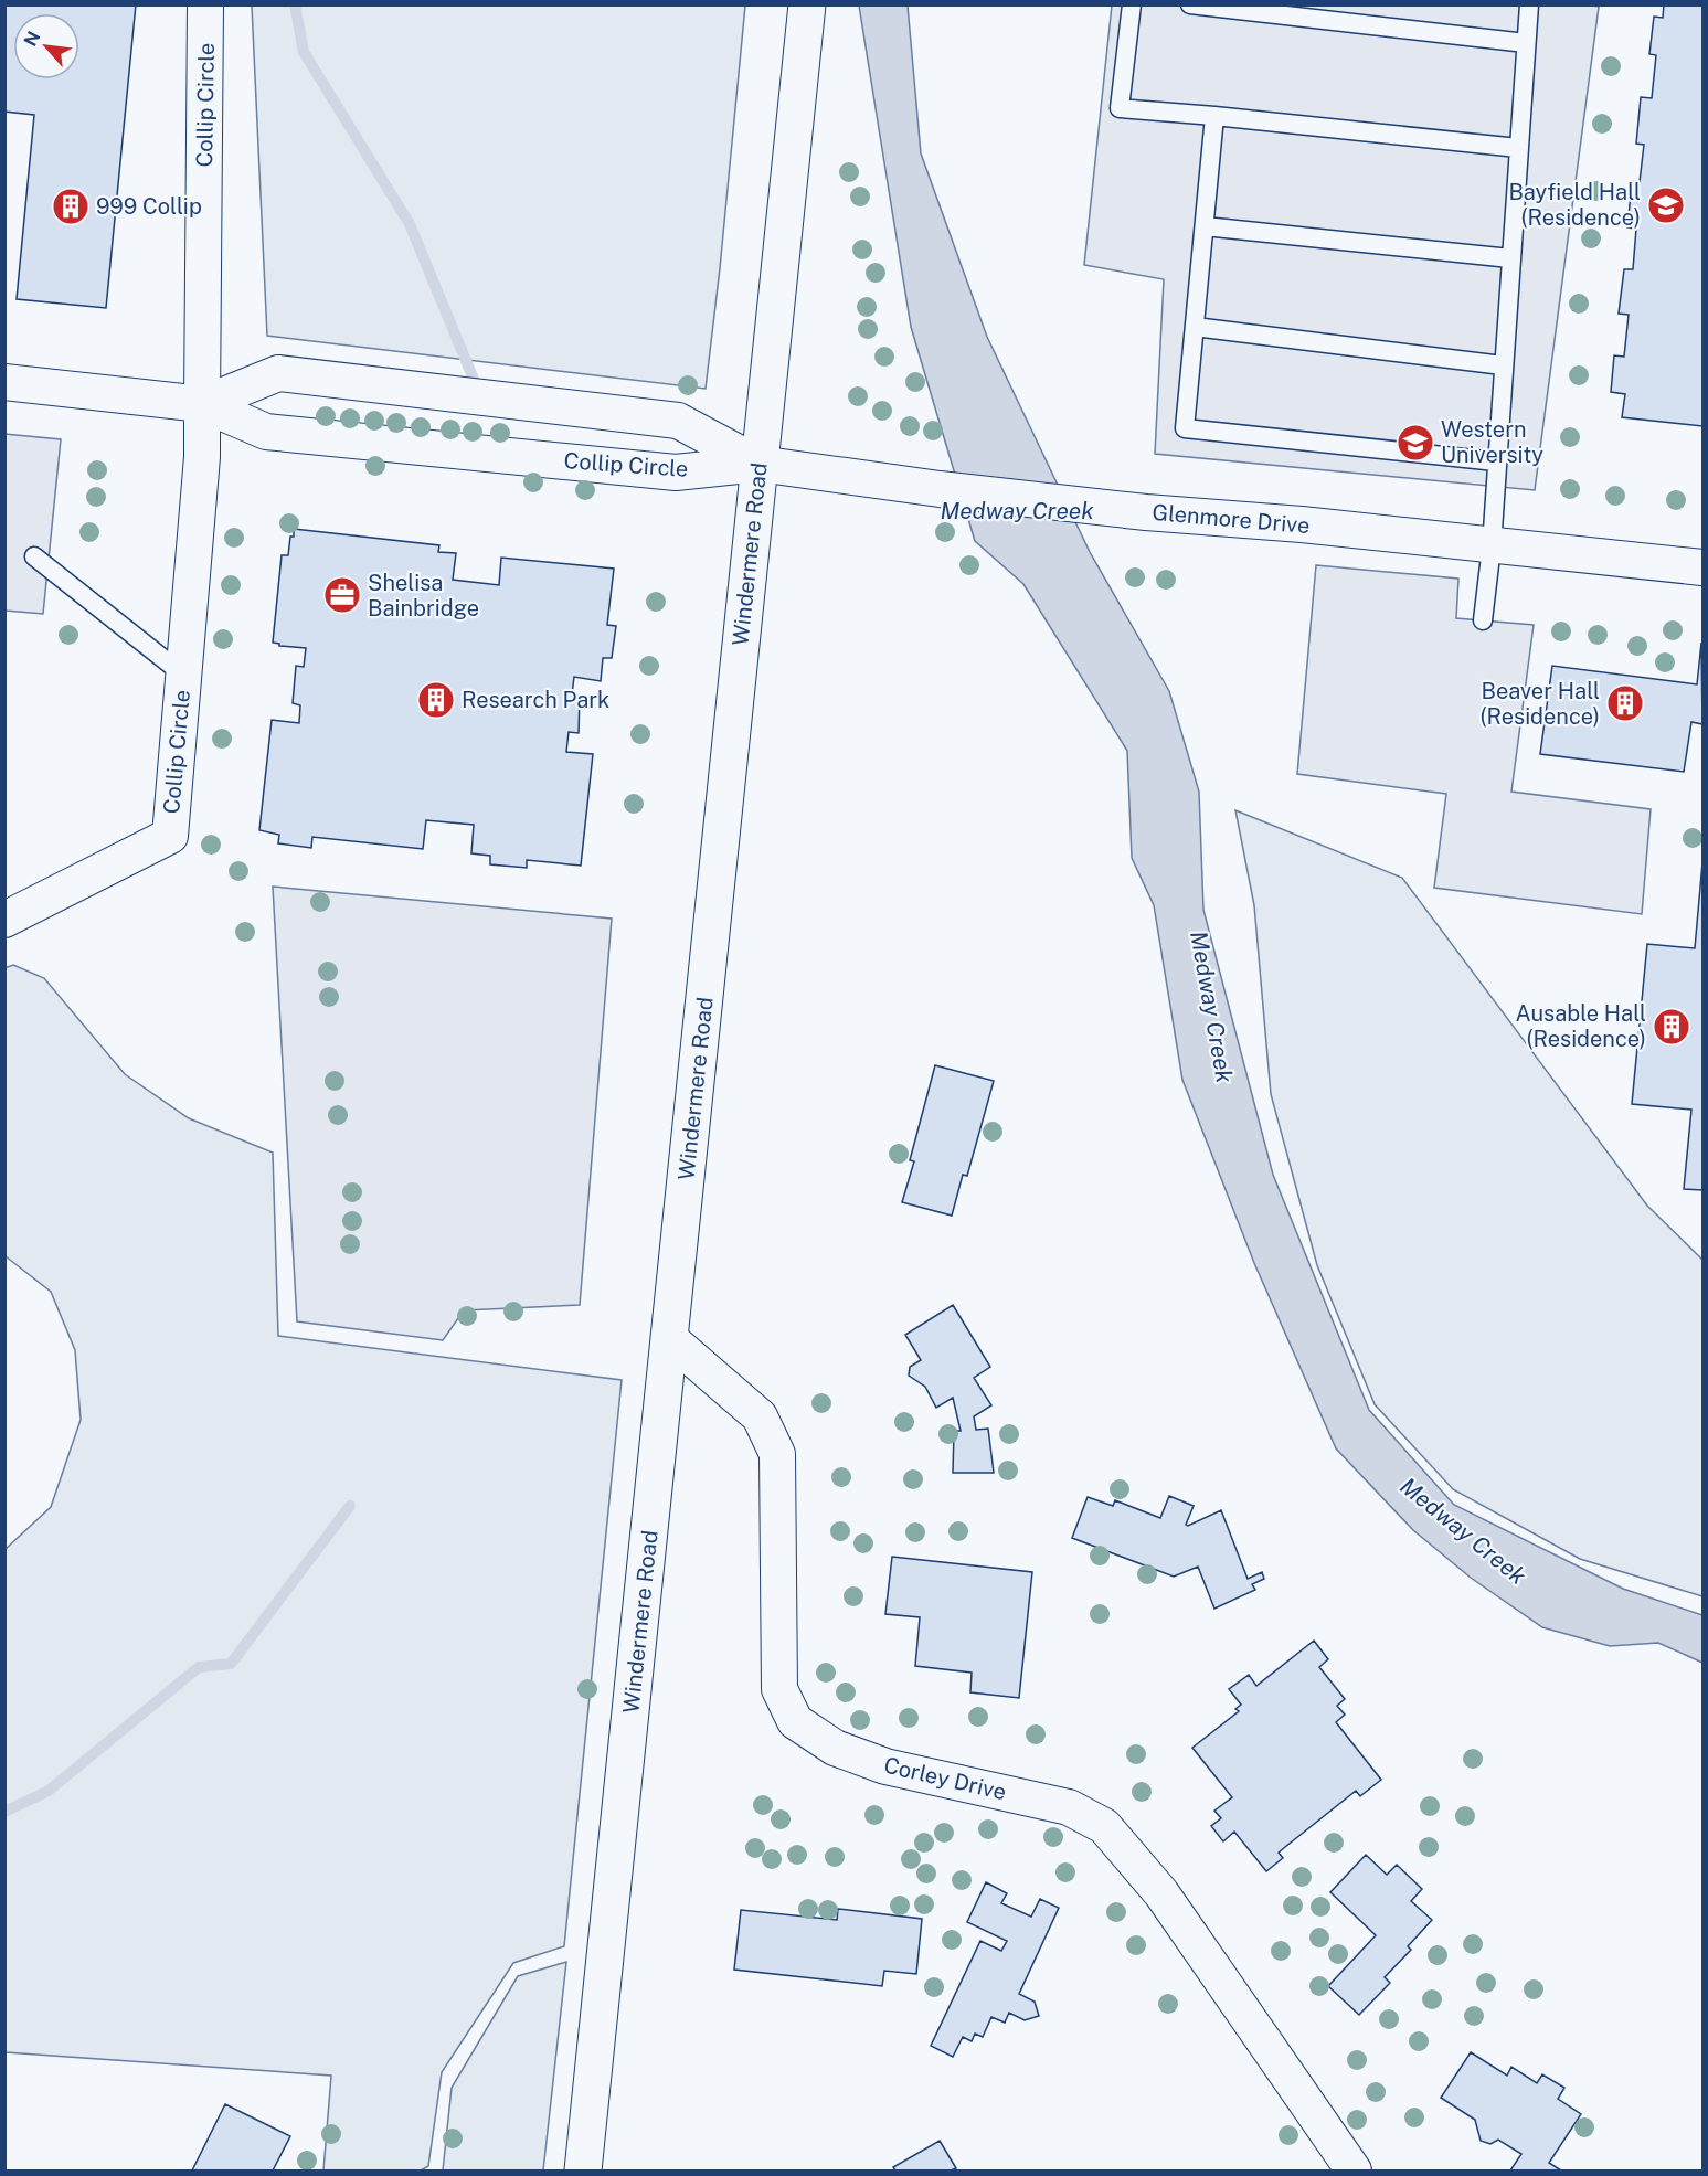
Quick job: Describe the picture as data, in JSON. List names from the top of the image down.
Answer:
{
  "streets": {
    "street": [
      "Collip Circle",
      "Glenmore Drive",
      "Windermere Road",
      "Corley Drive"
    ]
  },
  "crossings": [
    ["Collip Circle", "Glenmore Drive"],
    ["Collip Circle", "Windermere Road"],
    ["Glenmore Drive", "Windermere Road"],
    ["Windermere Road", "Corley Drive"]
  ],
  "water": ["Medway Creek"],
  "places": {
    "school or university": ["Bayfield Hall (Residence)", "Western University"],
    "building": [
      "999 Collip",
      "Research Park",
      "Beaver Hall (Residence)",
      "Ausable Hall (Residence)"
    ],
    "office": ["Shelisa Bainbridge"]
  },
  "north": "top left"
}
